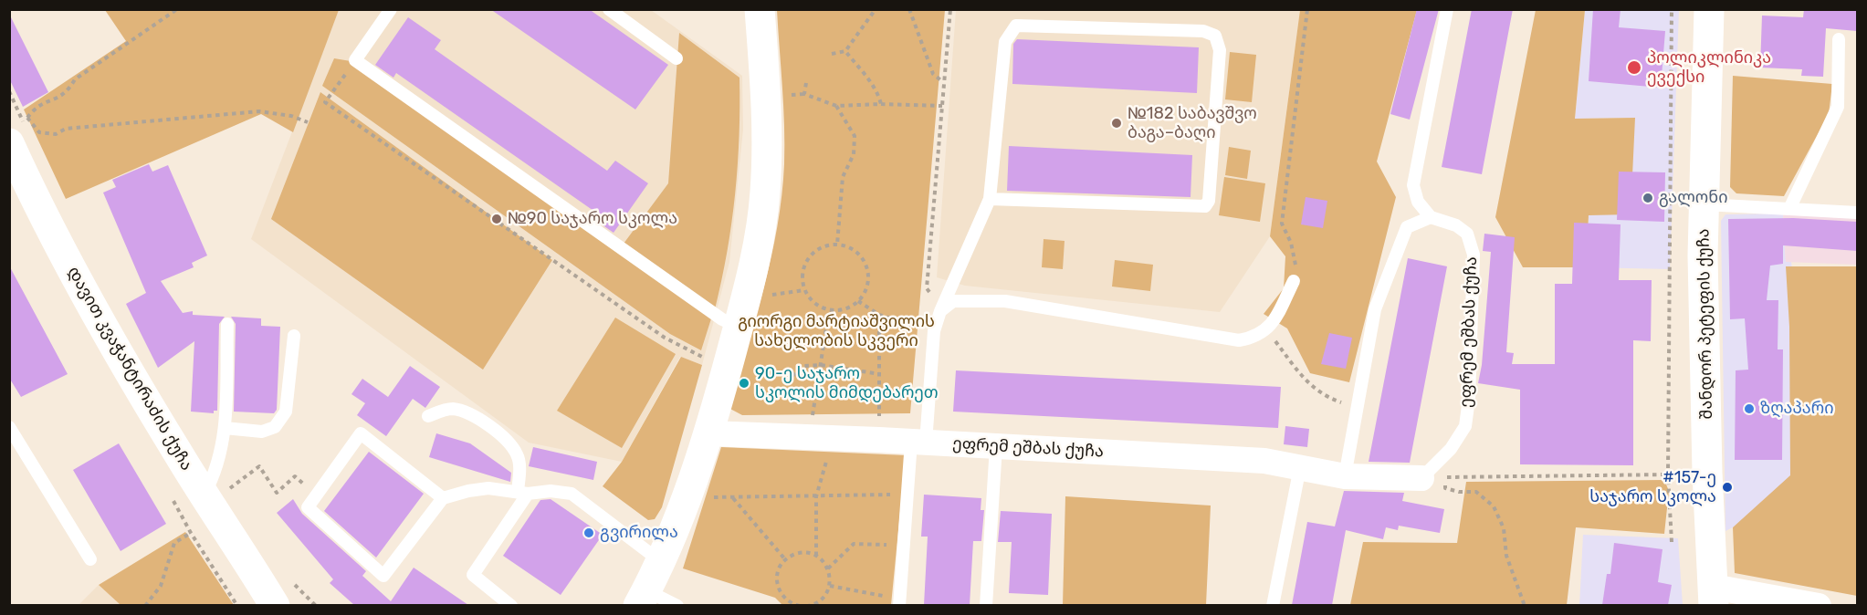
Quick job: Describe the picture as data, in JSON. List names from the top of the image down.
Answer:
{
  "streets": {
    "street": ["შანდორ პეტეფის ქუჩა", "ეფრემ ეშბას ქუჩა", "დავით კვაჭანტირაძის ქუჩა"]
  },
  "parks": ["გიორგი მარტიაშვილის სახელობის სკვერი"],
  "places": [
    "პოლიკლინიკა ევექსი",
    "№182 საბავშვო ბაგა–ბაღი",
    "გალონი",
    "№90 საჯარო სკოლა",
    "90-ე საჯარო სკოლის მიმდებარეთ",
    "ზღაპარი",
    "#157-ე საჯარო სკოლა",
    "გვირილა"
  ]
}
